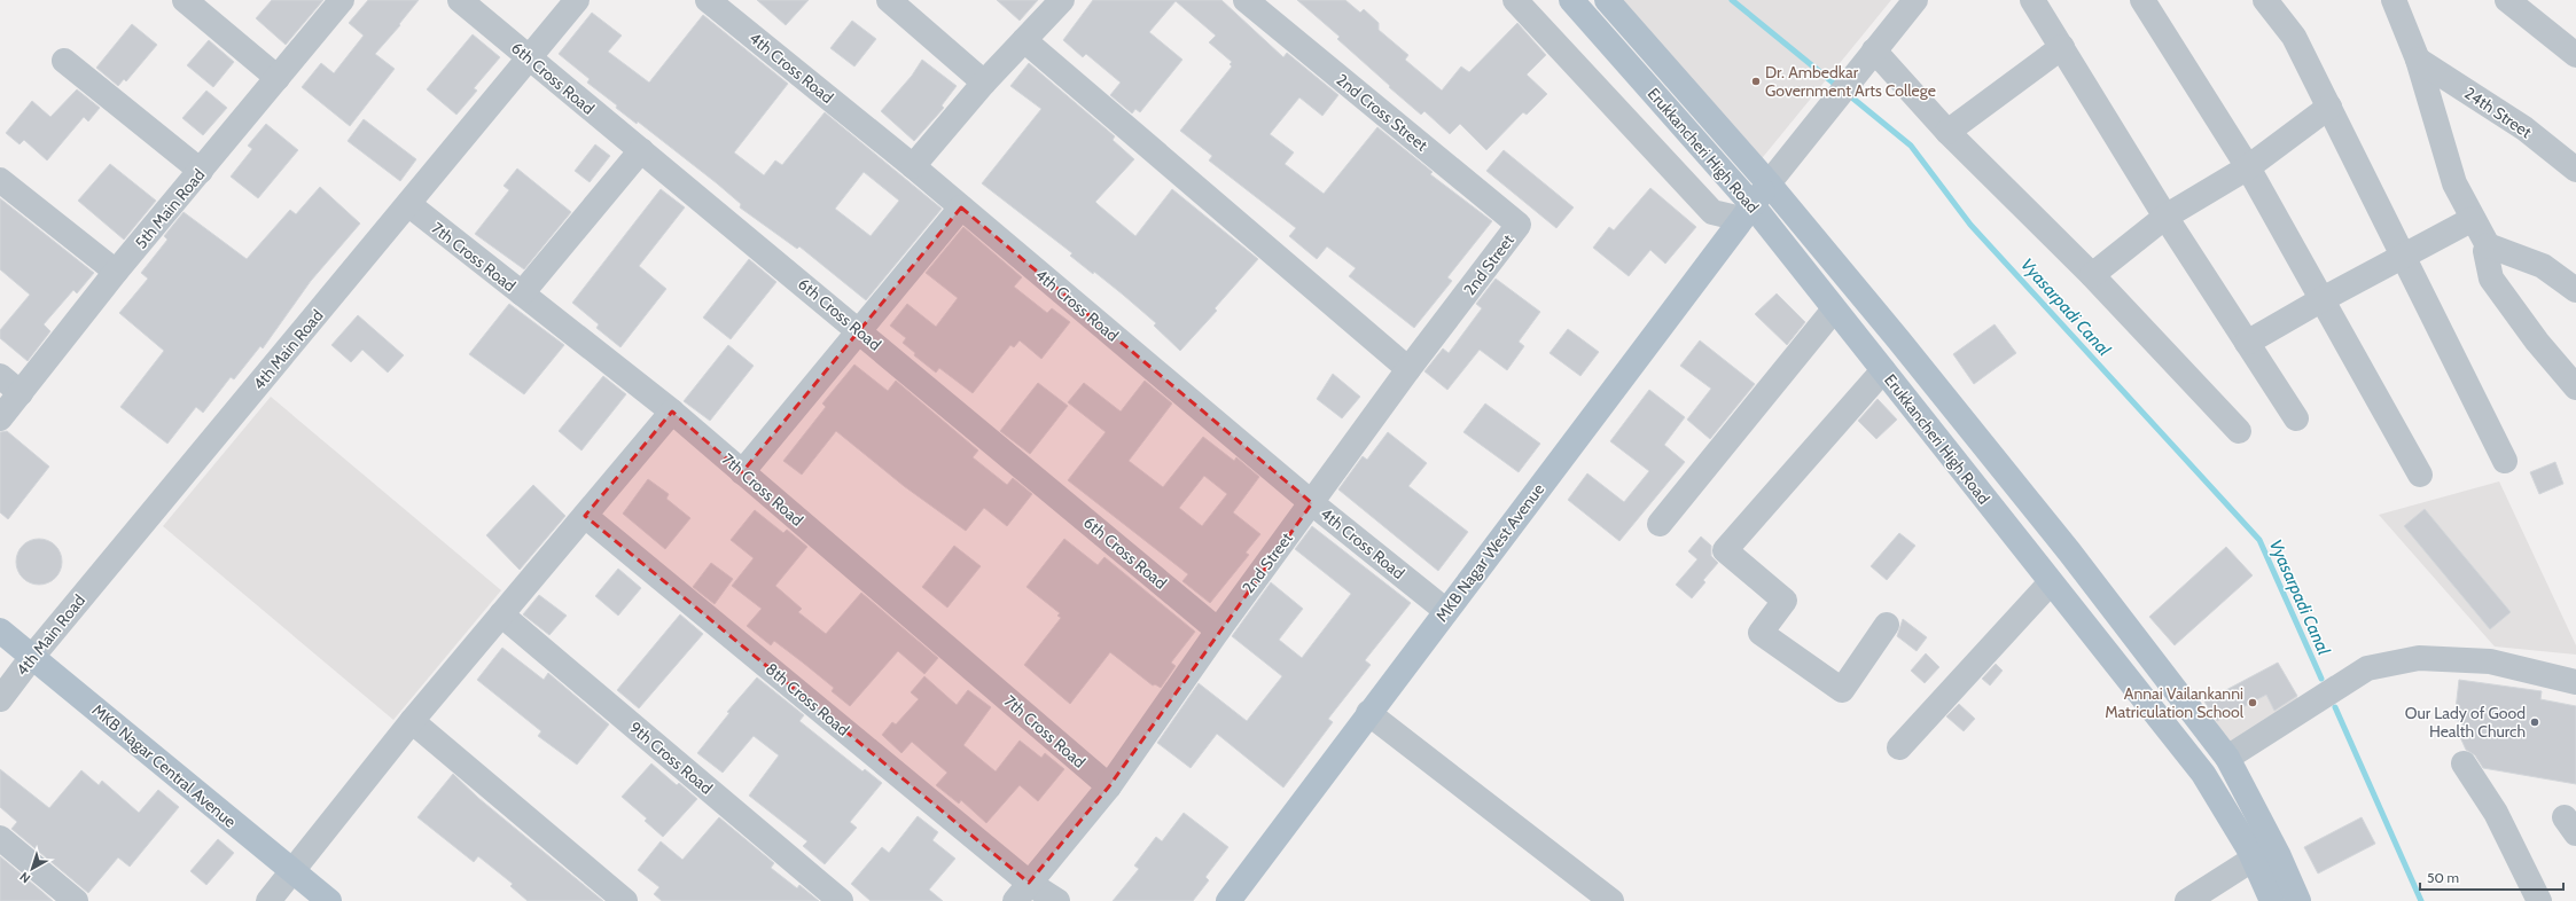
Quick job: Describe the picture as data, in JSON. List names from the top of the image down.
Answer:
{
  "streets": {
    "main road": ["Erukkancheri High Road", "MKB Nagar West Avenue", "MKB Nagar Central Avenue"],
    "street": [
      "4th Cross Road",
      "6th Cross Road",
      "2nd Cross Street",
      "24th Street",
      "5th Main Road",
      "7th Cross Road",
      "2nd Street",
      "4th Main Road",
      "8th Cross Road",
      "9th Cross Road"
    ]
  },
  "crossings": [
    ["4th Cross Road", "2nd Street"],
    ["4th Cross Road", "MKB Nagar West Avenue"],
    ["6th Cross Road", "2nd Street"],
    ["6th Cross Road", "4th Main Road"],
    ["2nd Cross Street", "2nd Street"],
    ["Erukkancheri High Road", "MKB Nagar West Avenue"],
    ["7th Cross Road", "2nd Street"],
    ["7th Cross Road", "4th Main Road"],
    ["2nd Street", "8th Cross Road"],
    ["4th Main Road", "MKB Nagar Central Avenue"]
  ],
  "water": ["Vyasarpadi Canal"],
  "places": ["Dr. Ambedkar Government Arts College", "Annai Vailankanni Matriculation School", "Our Lady of Good Health Church"],
  "scale_bar": "50 m",
  "north": "bottom left"
}
